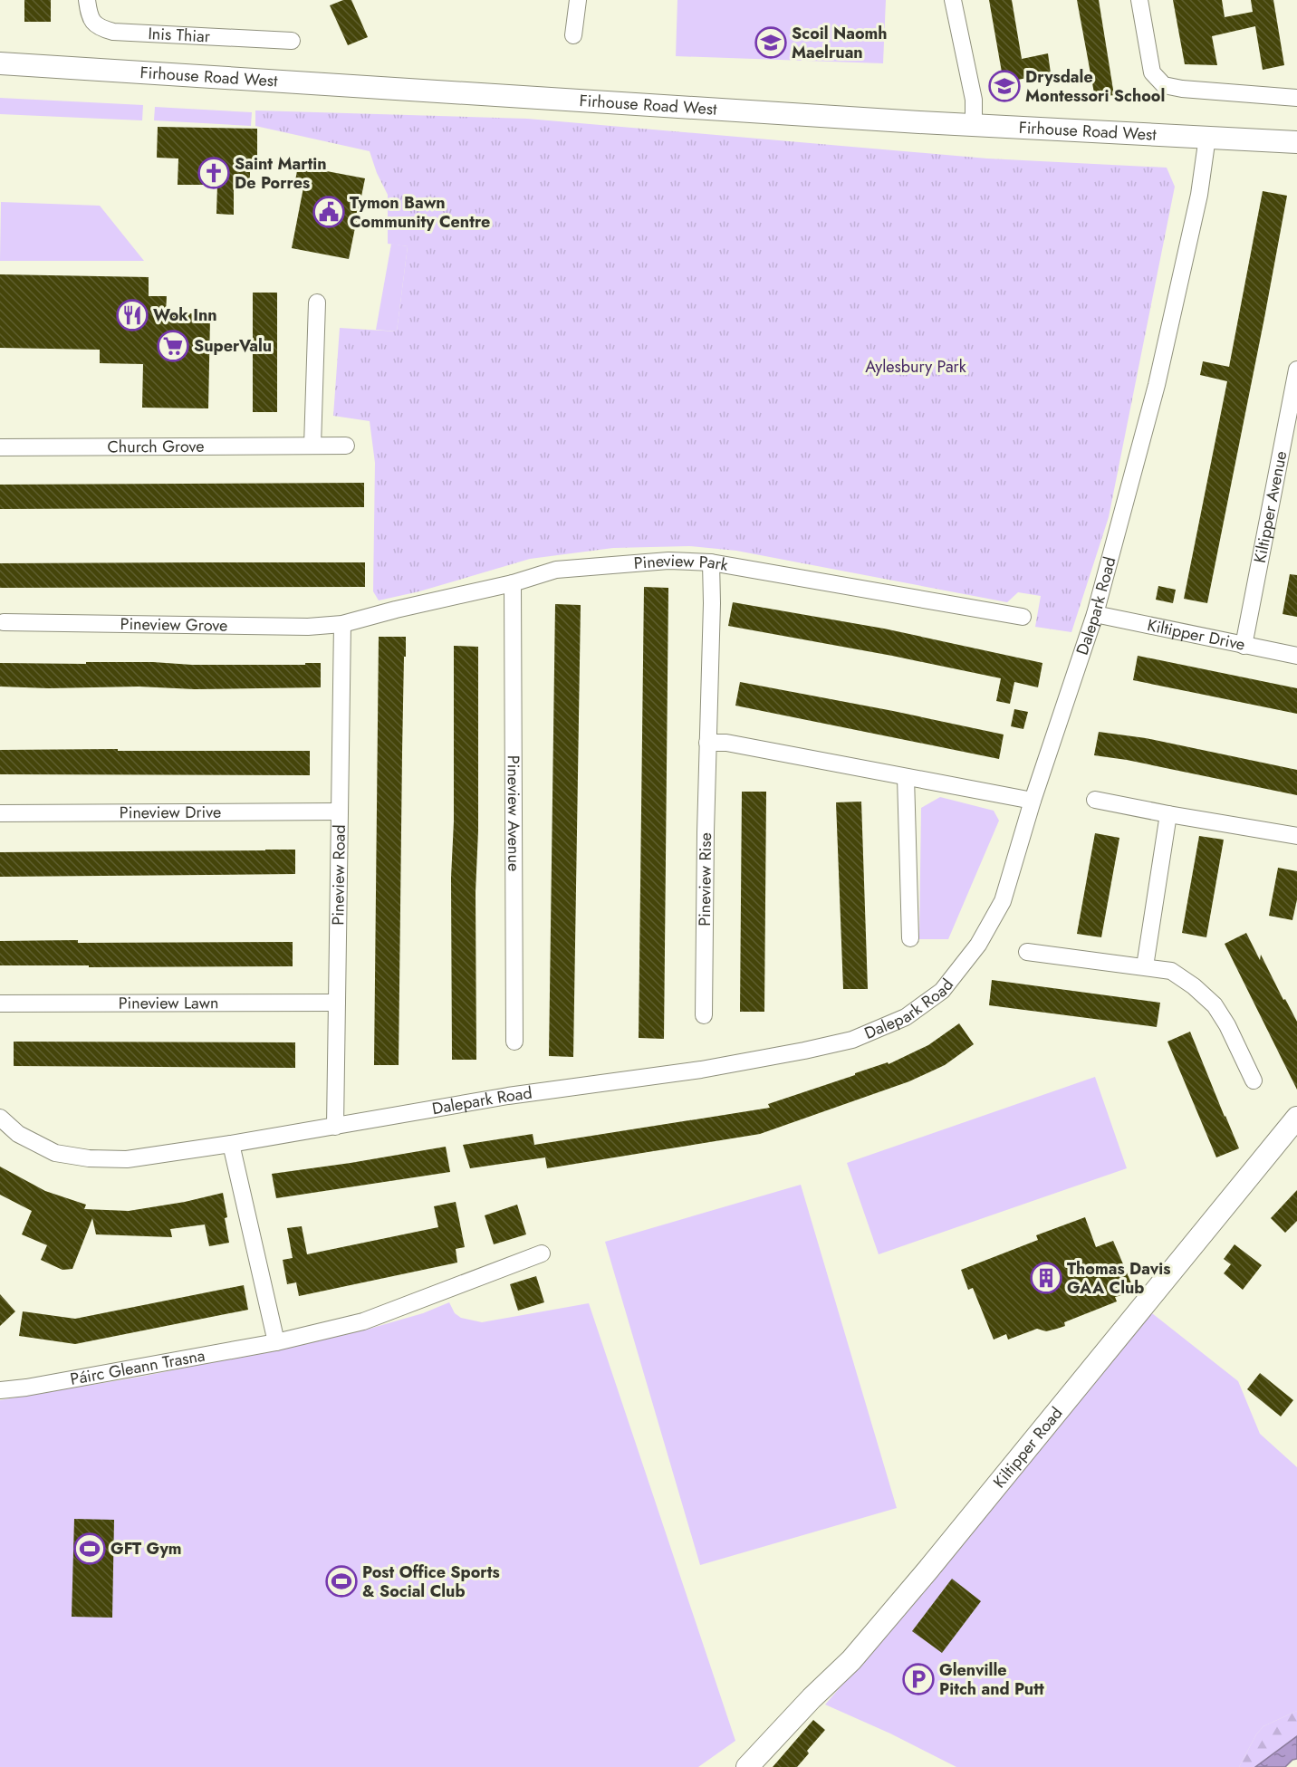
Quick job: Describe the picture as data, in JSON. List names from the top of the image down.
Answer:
{
  "streets": {
    "street": [
      "Inis Thiar",
      "Firhouse Road West",
      "Church Grove",
      "Kiltipper Avenue",
      "Pineview Park",
      "Dalepark Road",
      "Pineview Grove",
      "Kiltipper Drive",
      "Pineview Drive",
      "Pineview Avenue",
      "Pineview Road",
      "Pineview Rise",
      "Pineview Lawn",
      "Páirc Gleann Trasna",
      "Kiltipper Road"
    ]
  },
  "crossings": [
    ["Firhouse Road West", "Dalepark Road"],
    ["Kiltipper Avenue", "Kiltipper Drive"],
    ["Pineview Park", "Pineview Grove"],
    ["Pineview Park", "Pineview Avenue"],
    ["Pineview Park", "Pineview Road"],
    ["Pineview Park", "Pineview Rise"],
    ["Dalepark Road", "Kiltipper Drive"],
    ["Dalepark Road", "Pineview Road"],
    ["Pineview Grove", "Pineview Road"],
    ["Pineview Drive", "Pineview Road"],
    ["Pineview Road", "Pineview Lawn"]
  ],
  "parks": ["Aylesbury Park"],
  "places": {
    "school or university": ["Scoil Naomh Maelruan", "Drysdale Montessori School"],
    "church": ["Saint Martin De Porres"],
    "public building": ["Tymon Bawn Community Centre"],
    "restaurant": ["Wok Inn"],
    "supermarket": ["SuperValu"],
    "building": ["Thomas Davis GAA Club"],
    "sports": ["GFT Gym", "Post Office Sports & Social Club"],
    "parking": ["Glenville Pitch and Putt"]
  }
}
